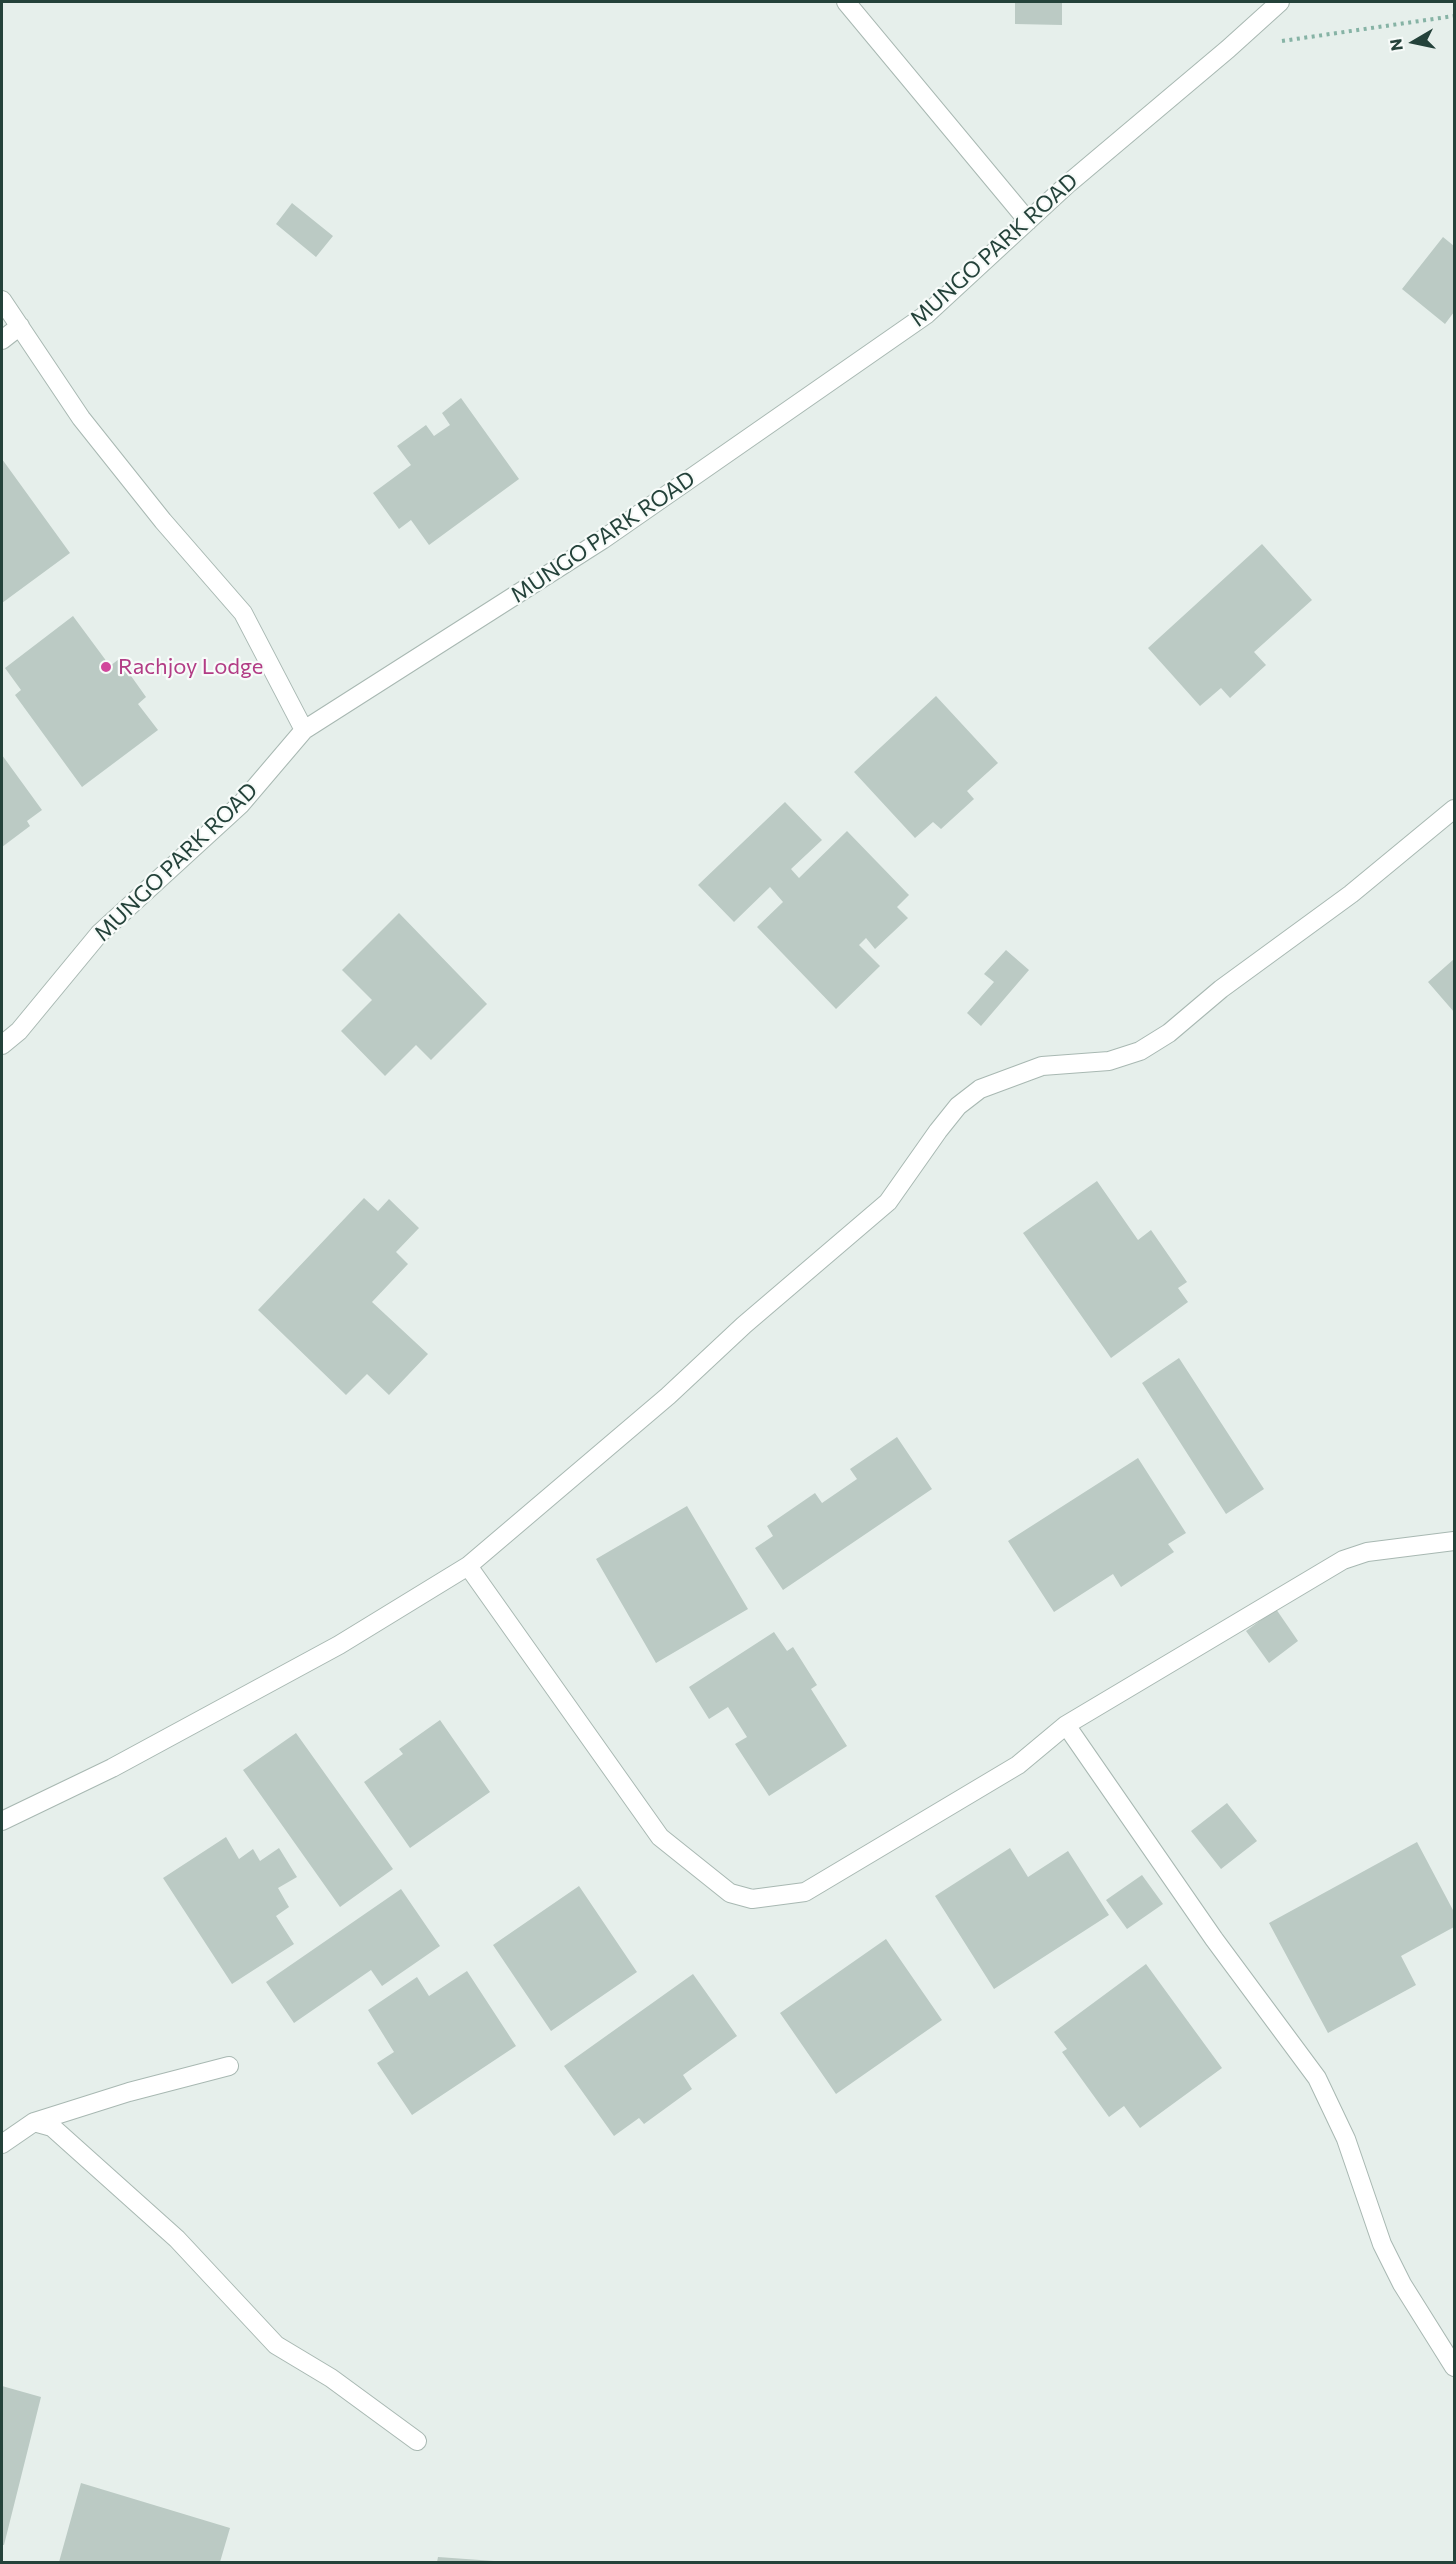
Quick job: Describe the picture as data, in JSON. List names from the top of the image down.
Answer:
{
  "streets": {
    "street": ["MUNGO PARK ROAD"]
  },
  "places": ["Rachjoy Lodge"],
  "north": "left"
}
